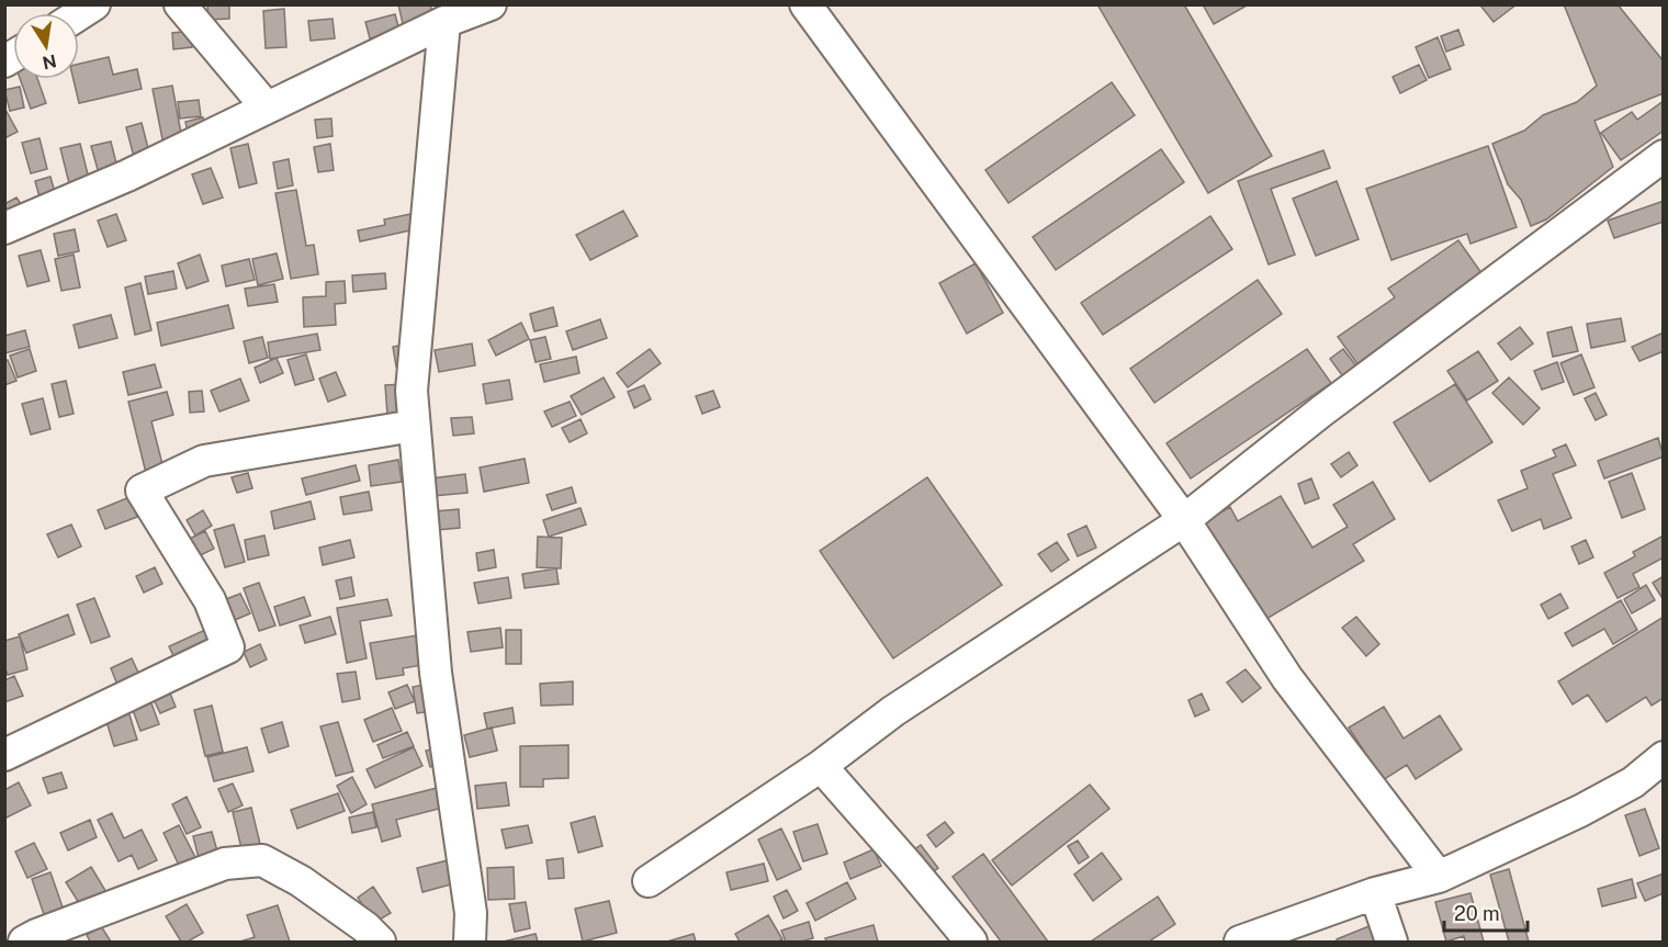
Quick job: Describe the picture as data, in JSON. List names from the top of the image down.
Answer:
{
  "scale_bar": "20 m",
  "north": "bottom"
}
